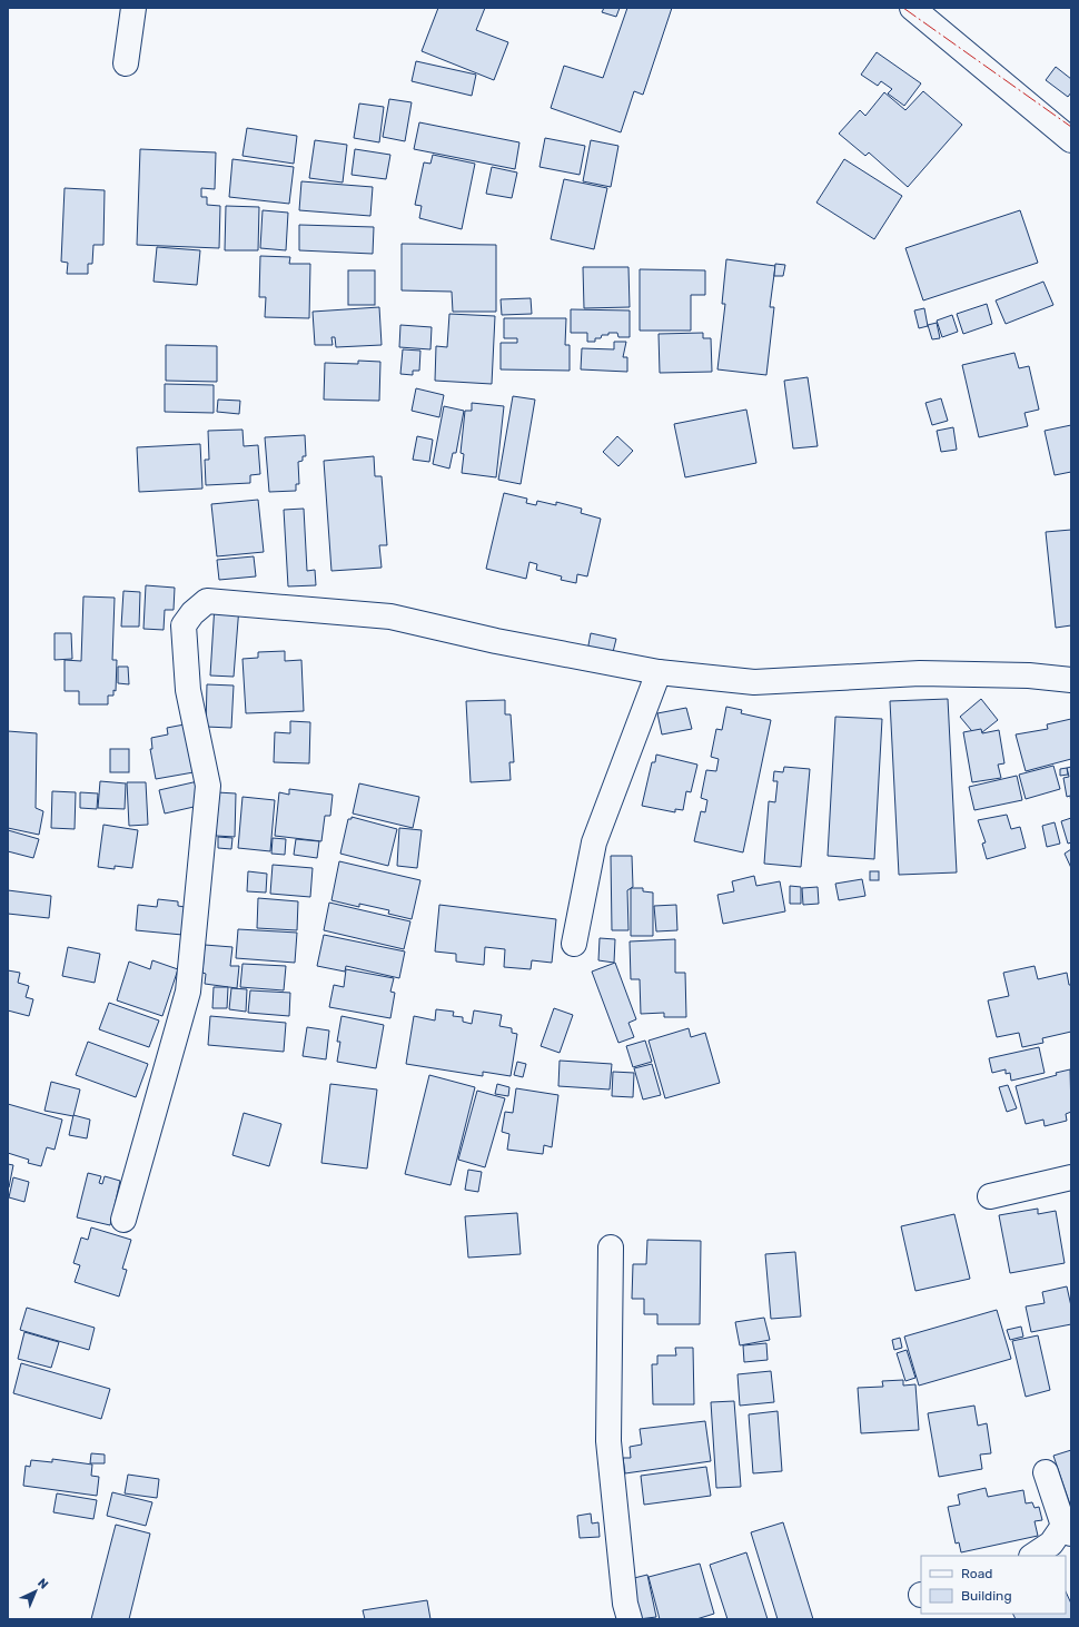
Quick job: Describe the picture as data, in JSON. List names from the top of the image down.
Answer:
{
  "legend": ["Road", "Building"],
  "north": "top right"
}
